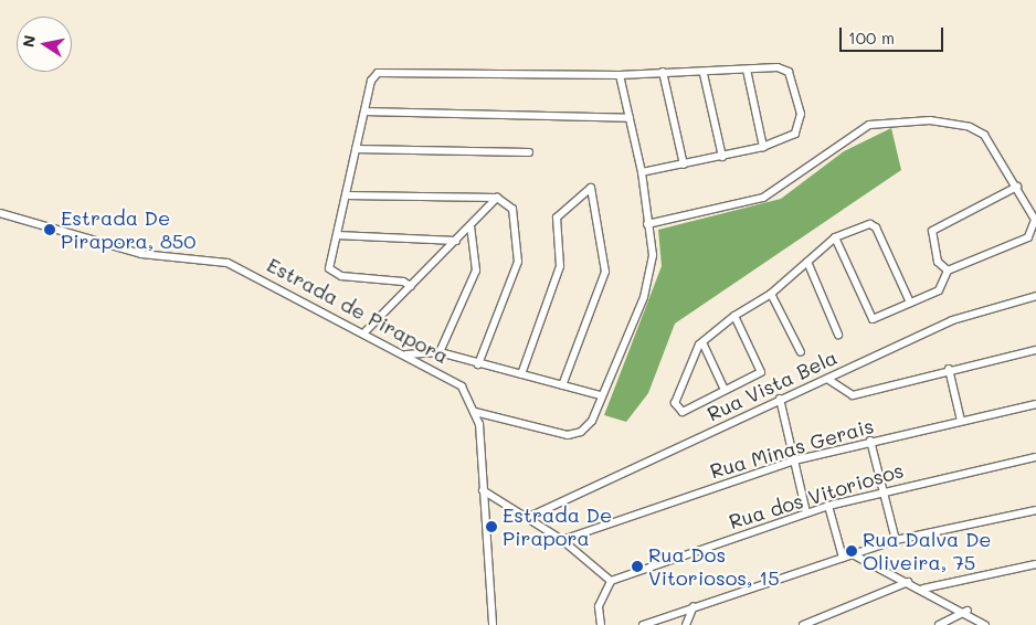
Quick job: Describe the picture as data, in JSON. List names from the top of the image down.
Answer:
{
  "streets": {
    "street": [
      "Estrada de Pirapora",
      "Rua Vista Bela",
      "Rua Minas Gerais",
      "Rua dos Vitoriosos"
    ]
  },
  "places": [
    "Estrada De Pirapora, 850",
    "Estrada De Pirapora",
    "Rua Dalva De Oliveira, 75",
    "Rua Dos Vitoriosos, 15"
  ],
  "scale_bar": "100 m",
  "north": "left"
}
